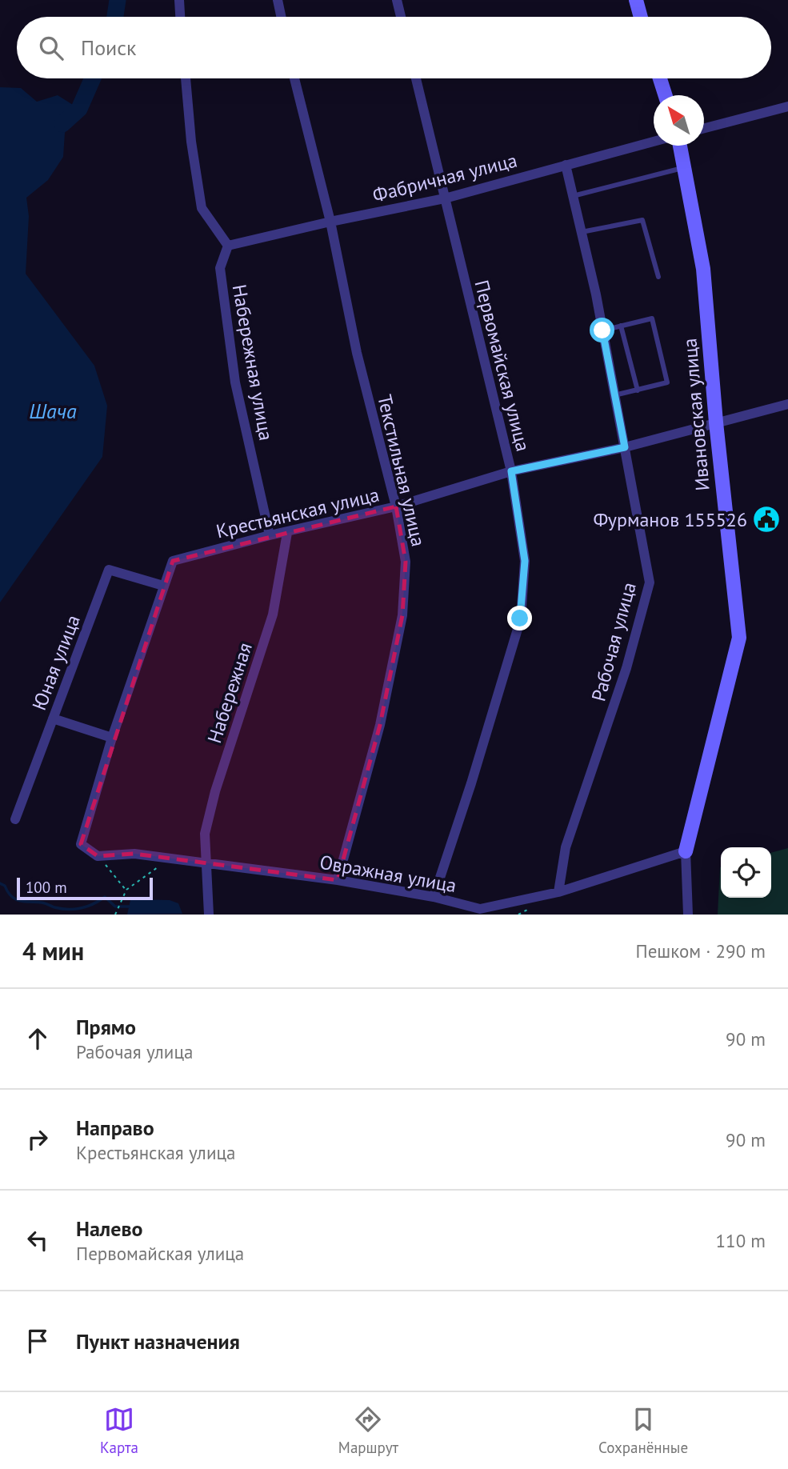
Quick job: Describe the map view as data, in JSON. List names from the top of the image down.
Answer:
{
  "streets": {
    "street": [
      "Фабричная улица",
      "Набережная улица",
      "Первомайская улица",
      "Ивановская улица",
      "Текстильная улица",
      "Крестьянская улица",
      "Рабочая улица",
      "Юная улица",
      "Набережная",
      "Овражная улица"
    ]
  },
  "crossings": [
    ["Фабричная улица", "Набережная улица"],
    ["Фабричная улица", "Первомайская улица"],
    ["Фабричная улица", "Текстильная улица"],
    ["Фабричная улица", "Рабочая улица"],
    ["Набережная улица", "Крестьянская улица"],
    ["Первомайская улица", "Крестьянская улица"],
    ["Первомайская улица", "Овражная улица"],
    ["Ивановская улица", "Крестьянская улица"],
    ["Ивановская улица", "Овражная улица"],
    ["Текстильная улица", "Крестьянская улица"],
    ["Текстильная улица", "Овражная улица"],
    ["Крестьянская улица", "Рабочая улица"],
    ["Крестьянская улица", "Юная улица"],
    ["Крестьянская улица", "Набережная"],
    ["Рабочая улица", "Овражная улица"],
    ["Набережная", "Овражная улица"]
  ],
  "water": ["Шача"],
  "places": {
    "public building": ["Фурманов 155526"]
  },
  "scale_bar": "100 m",
  "north": "top left",
  "page": {
    "search": "Поиск",
    "scale": "100 m",
    "heading": ["4 мин", "Пешком · 290 m"],
    "list": [
      ["Прямо", "Рабочая улица", "90 m"],
      ["Направо", "Крестьянская улица", "90 m"],
      ["Налево", "Первомайская улица", "110 m"],
      "Пункт назначения"
    ],
    "nav": ["Карта", "Маршрут", "Сохранённые"]
  }
}
